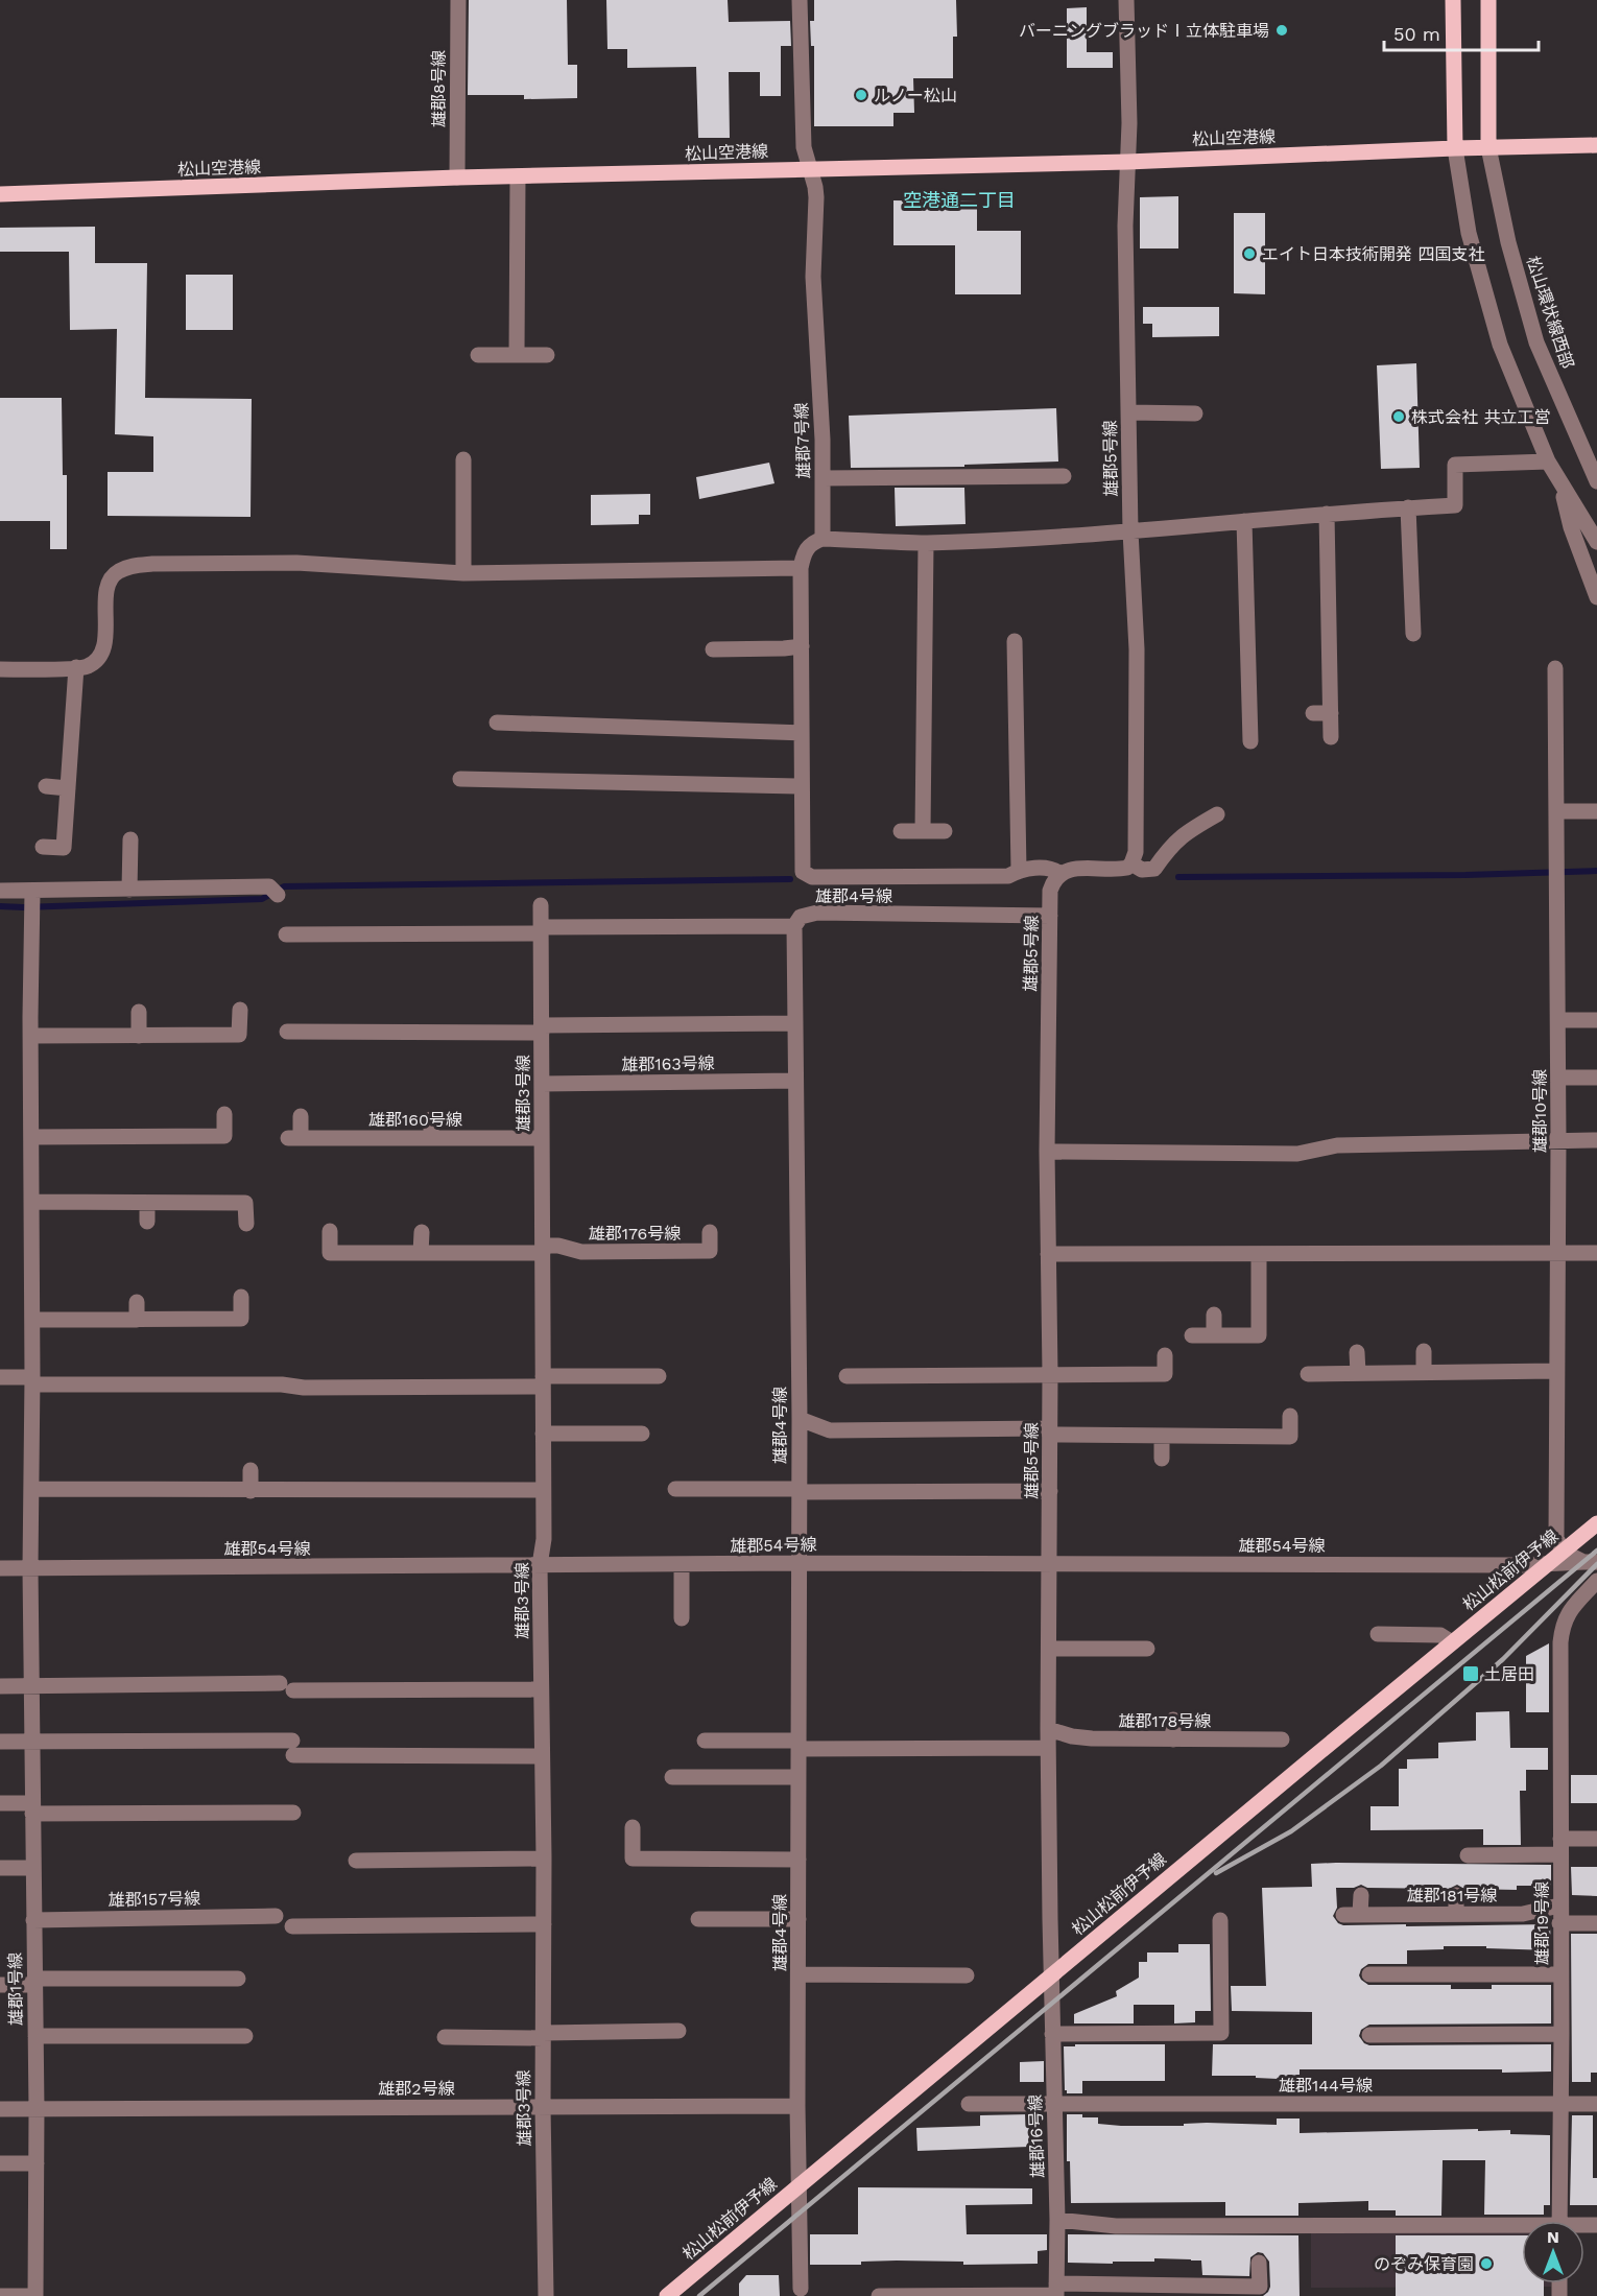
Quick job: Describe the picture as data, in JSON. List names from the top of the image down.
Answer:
{
  "streets": {
    "main road": ["松山空港線", "松山松前伊予線"],
    "street": [
      "雄郡8号線",
      "松山環状線西部",
      "雄郡7号線",
      "雄郡5号線",
      "雄郡4号線",
      "雄郡163号線",
      "雄郡3号線",
      "雄郡10号線",
      "雄郡160号線",
      "雄郡176号線",
      "雄郡54号線",
      "雄郡178号線",
      "雄郡181号線",
      "雄郡157号線",
      "雄郡19号線",
      "雄郡1号線",
      "雄郡144号線",
      "雄郡2号線",
      "雄郡16号線"
    ]
  },
  "crossings": [
    ["雄郡8号線", "松山空港線"],
    ["松山空港線", "松山環状線西部"],
    ["松山空港線", "雄郡7号線"],
    ["松山空港線", "雄郡5号線"],
    ["雄郡5号線", "雄郡4号線"],
    ["雄郡5号線", "雄郡54号線"],
    ["雄郡5号線", "松山松前伊予線"],
    ["雄郡5号線", "雄郡178号線"],
    ["雄郡5号線", "雄郡16号線"],
    ["雄郡4号線", "雄郡163号線"],
    ["雄郡4号線", "雄郡54号線"],
    ["雄郡4号線", "松山松前伊予線"],
    ["雄郡4号線", "雄郡2号線"],
    ["雄郡163号線", "雄郡3号線"],
    ["雄郡3号線", "雄郡160号線"],
    ["雄郡3号線", "雄郡176号線"],
    ["雄郡3号線", "雄郡54号線"],
    ["雄郡3号線", "雄郡2号線"],
    ["雄郡10号線", "松山松前伊予線"],
    ["雄郡54号線", "松山松前伊予線"],
    ["雄郡54号線", "雄郡1号線"],
    ["松山松前伊予線", "雄郡16号線"],
    ["雄郡181号線", "雄郡19号線"],
    ["雄郡157号線", "雄郡1号線"],
    ["雄郡19号線", "雄郡144号線"],
    ["雄郡1号線", "雄郡2号線"],
    ["雄郡144号線", "雄郡16号線"]
  ],
  "districts": ["空港通二丁目"],
  "places": {
    "other": [
      "バーニングブラッドⅠ立体駐車場",
      "ルノー松山",
      "エイト日本技術開発 四国支社",
      "株式会社 共立工営",
      "のぞみ保育園"
    ],
    "transit": ["土居田"]
  },
  "scale_bar": "50 m",
  "north": "top"
}
